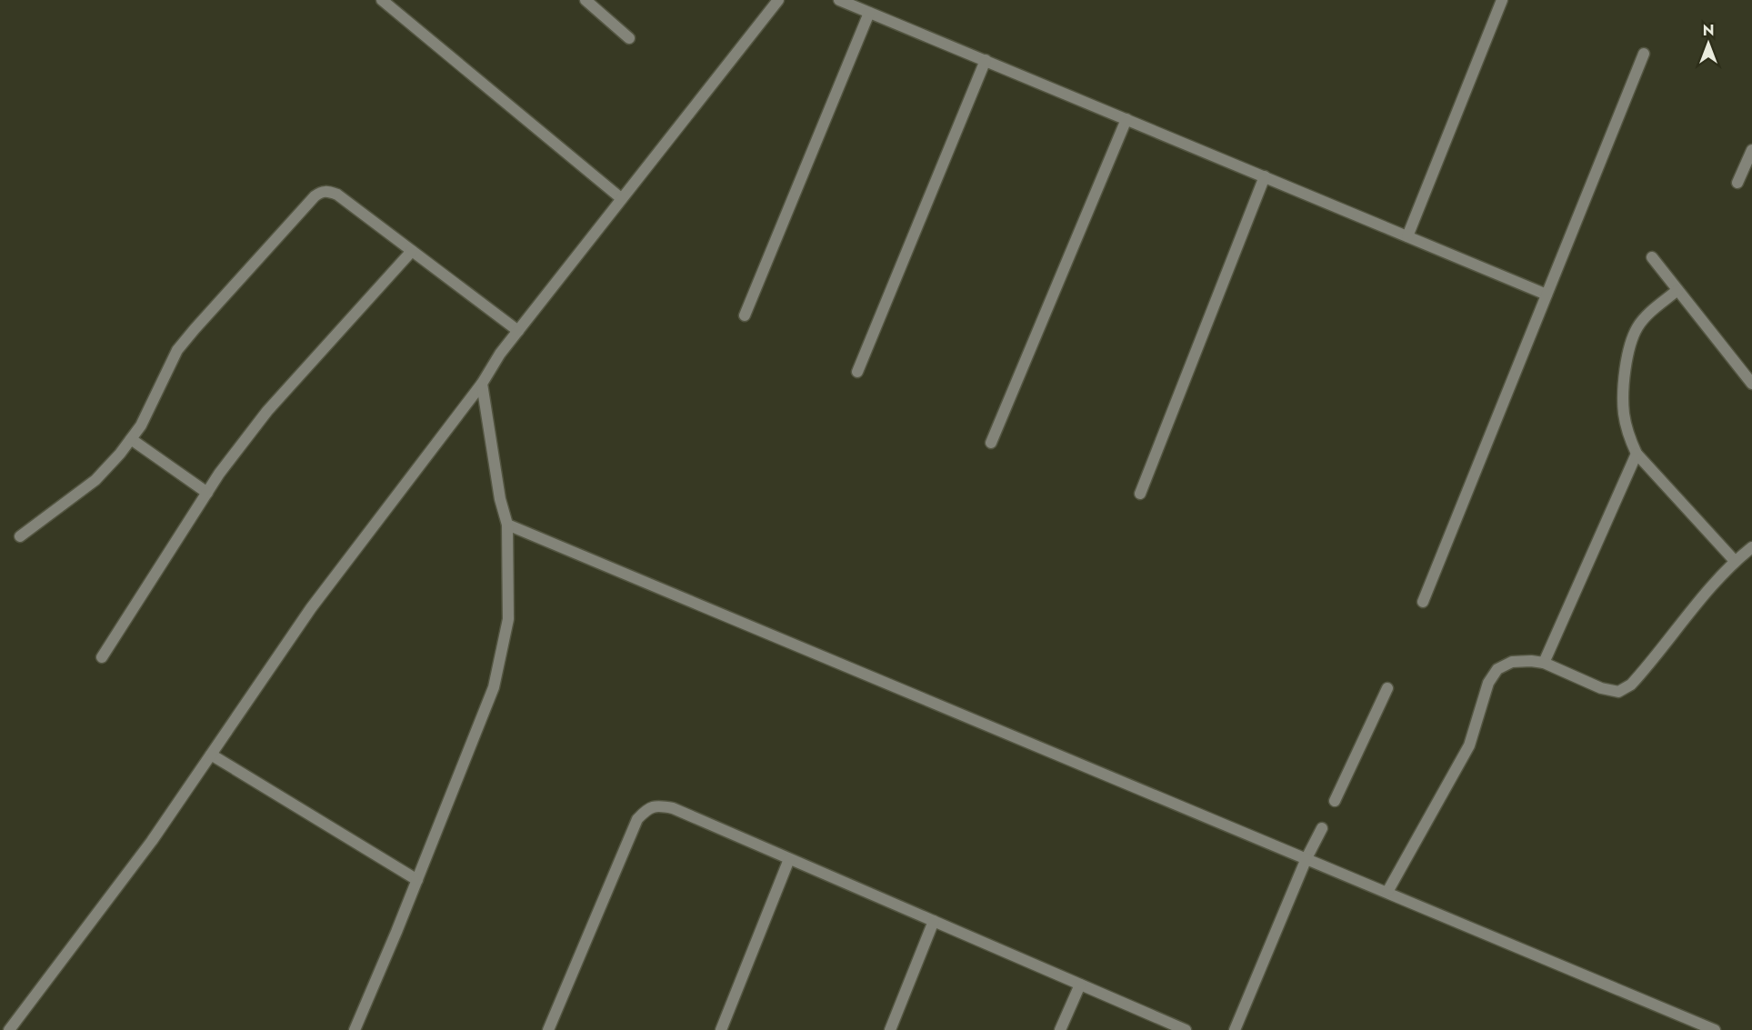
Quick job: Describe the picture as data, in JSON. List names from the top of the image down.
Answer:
{
  "north": "top"
}
